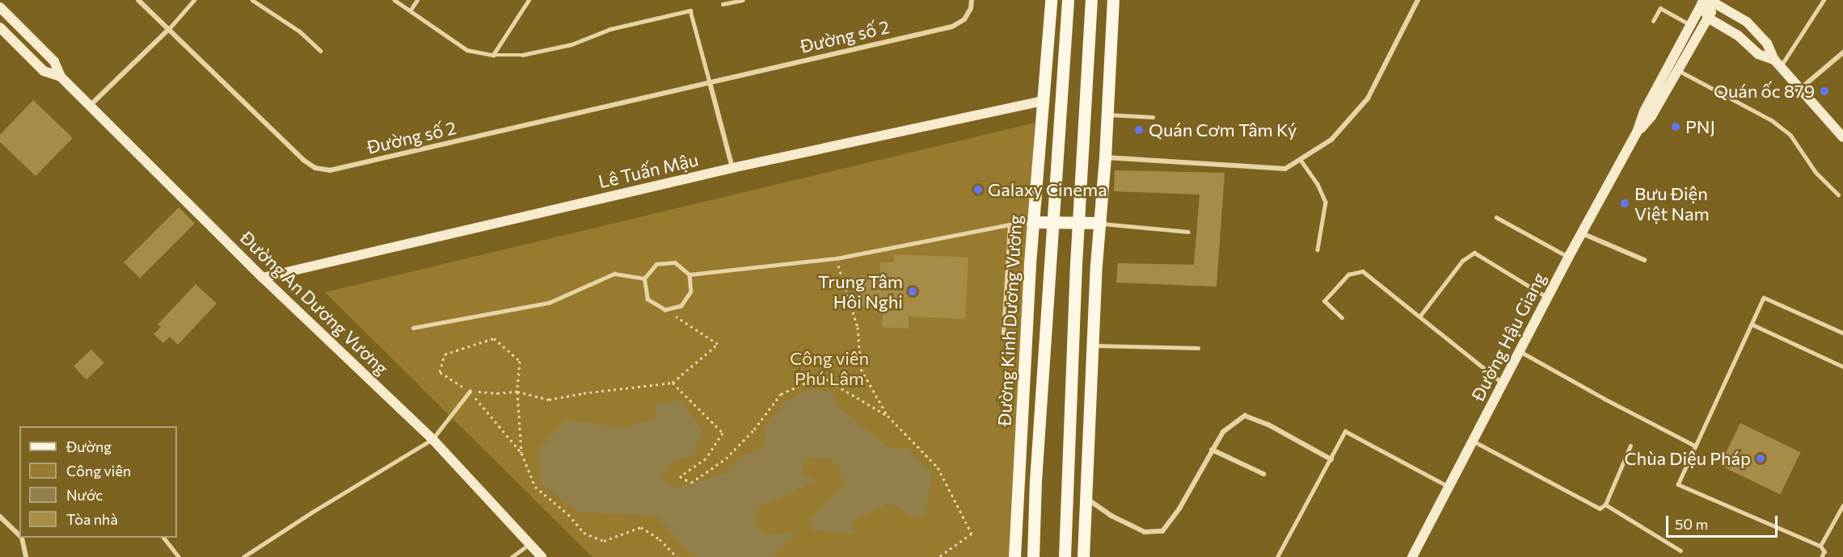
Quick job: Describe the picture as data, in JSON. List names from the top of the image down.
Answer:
{
  "streets": {
    "main road": [
      "Lê Tuấn Mậu",
      "Đường An Dương Vương",
      "Đường Kinh Dương Vương",
      "Đường Hậu Giang"
    ],
    "street": ["Đường số 2"]
  },
  "crossings": [
    ["Lê Tuấn Mậu", "Đường An Dương Vương"],
    ["Lê Tuấn Mậu", "Đường Kinh Dương Vương"]
  ],
  "parks": ["Công viên Phú Lâm"],
  "places": [
    "Quán ốc 879",
    "PNJ",
    "Quán Cơm Tâm Ký",
    "Galaxy Cinema",
    "Bưu Điện Việt Nam",
    "Trung Tâm Hôi Nghi",
    "Chùa Diệu Pháp"
  ],
  "legend": [
    "Đường",
    "Công viên",
    "Nước",
    "Tòa nhà"
  ],
  "scale_bar": "50 m"
}
